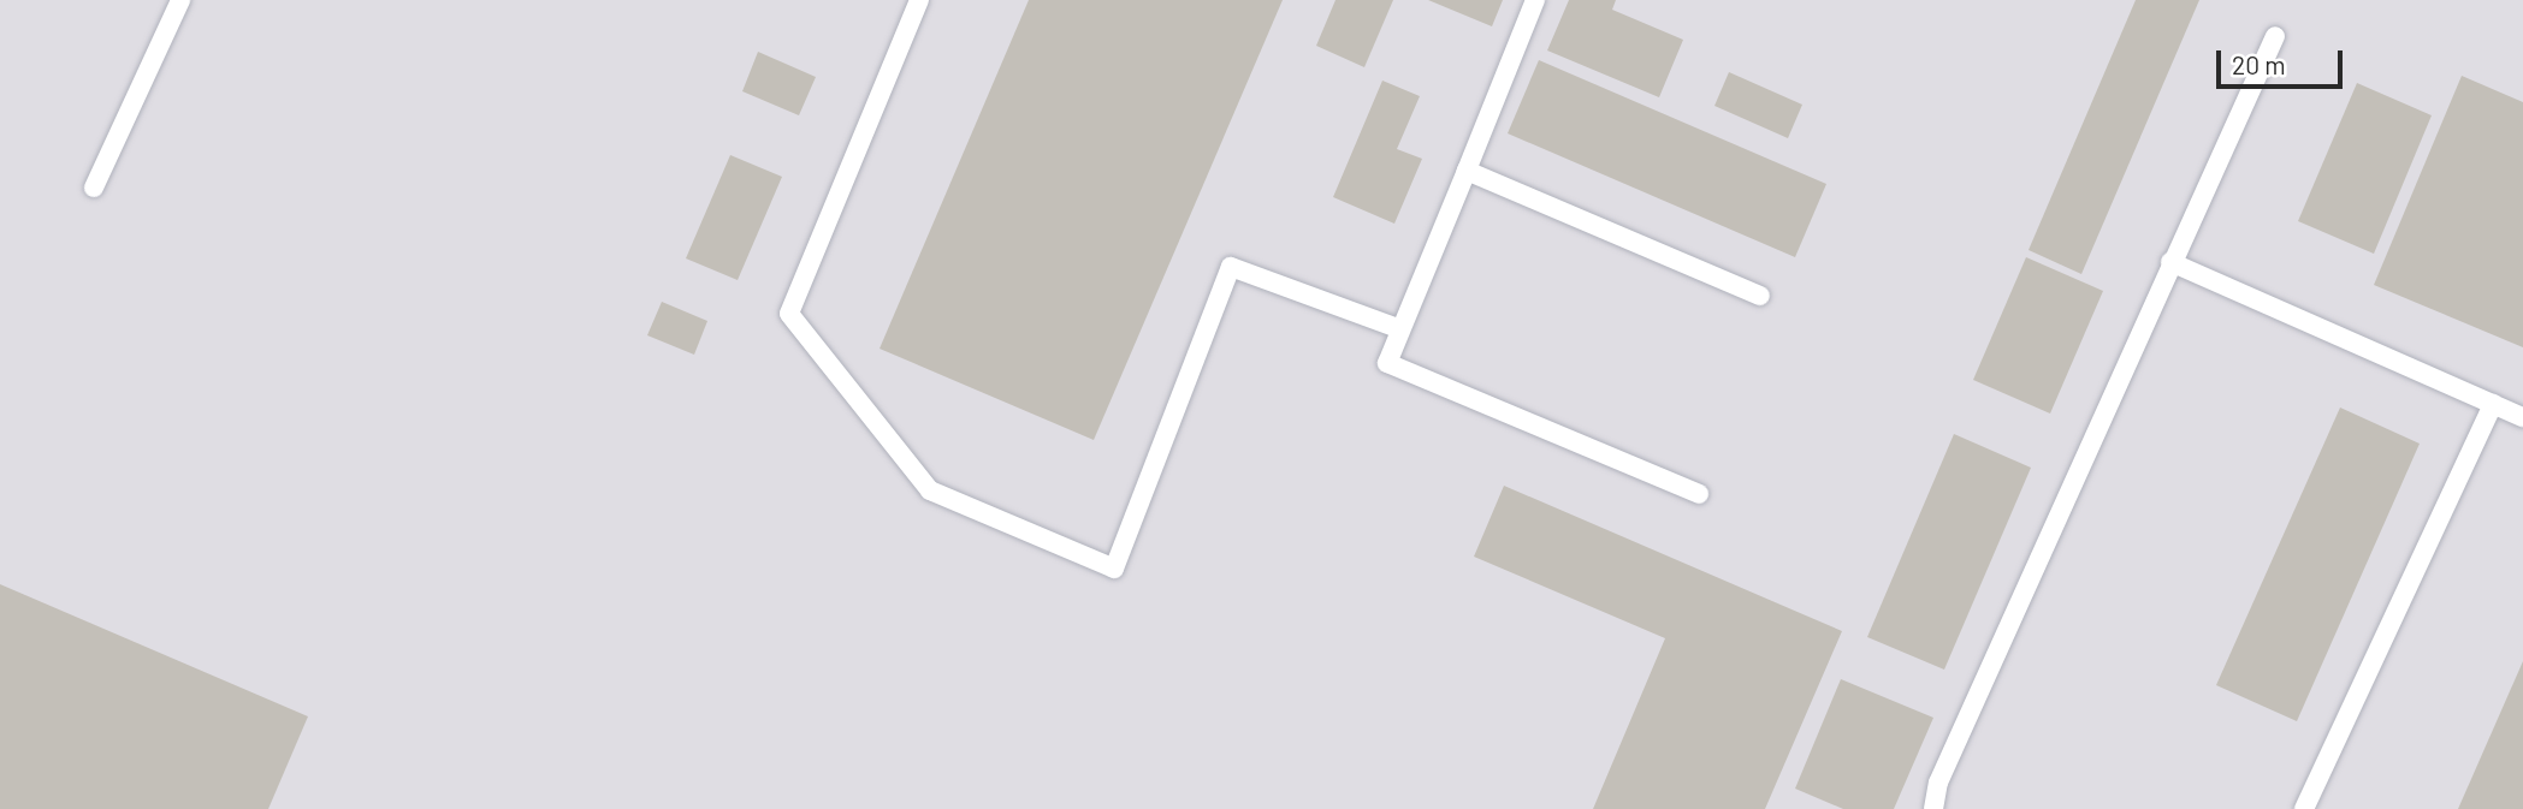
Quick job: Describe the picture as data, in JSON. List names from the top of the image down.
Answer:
{
  "scale_bar": "20 m"
}
